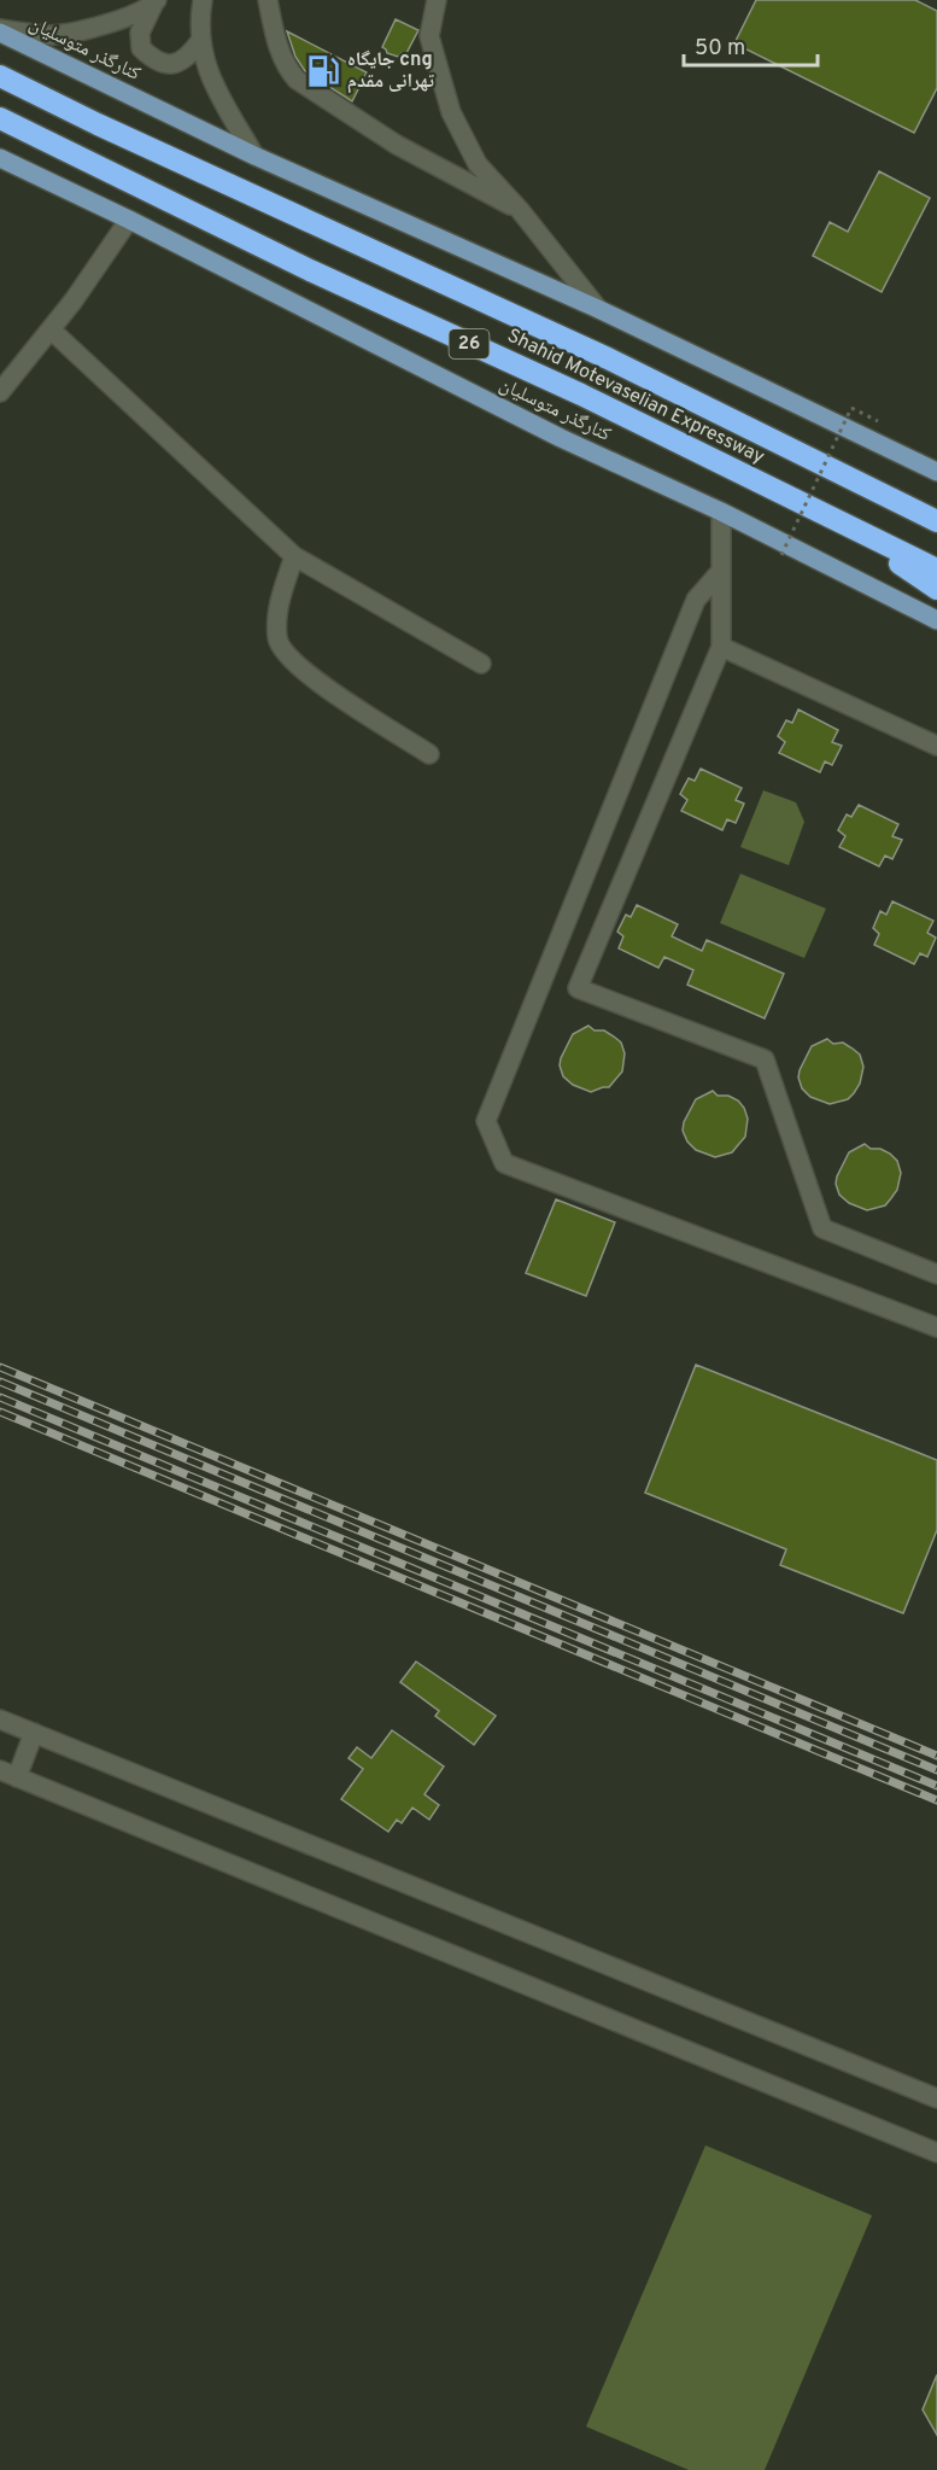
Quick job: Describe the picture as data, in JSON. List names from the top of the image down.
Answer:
{
  "streets": {
    "highway": ["26", "Shahid Motevaselian Expressway"],
    "main road": ["کنارگذر متوسلیان"]
  },
  "places": {
    "fuel station": ["جایگاه cng تهرانی مقدم"]
  },
  "scale_bar": "50 m"
}
